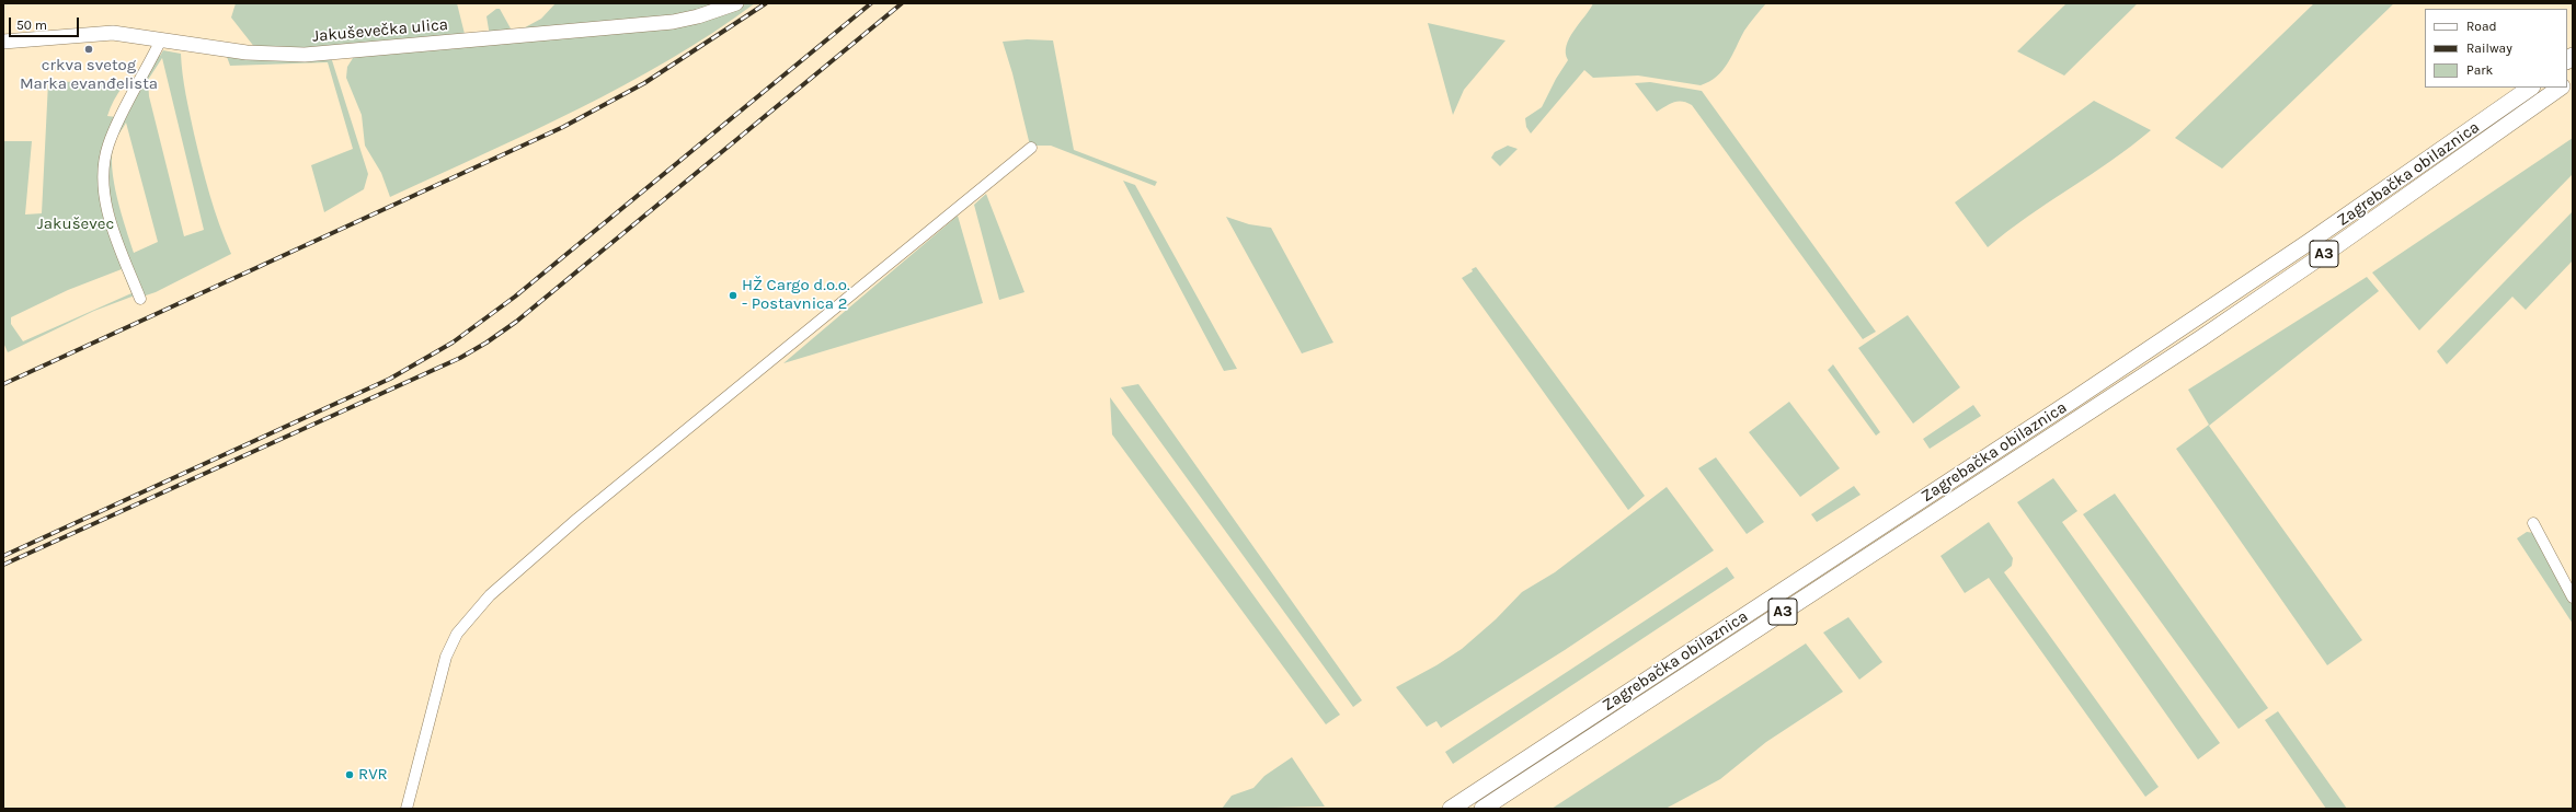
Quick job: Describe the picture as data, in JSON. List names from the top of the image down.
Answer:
{
  "streets": {
    "highway": ["Zagrebačka obilaznica", "A3"],
    "main road": ["Jakuševečka ulica"]
  },
  "parks": ["Jakuševec"],
  "places": ["crkva svetog Marka evanđelista", "HŽ Cargo d.o.o. - Postavnica 2", "RVR"],
  "legend": ["Road", "Railway", "Park"],
  "scale_bar": "50 m"
}
